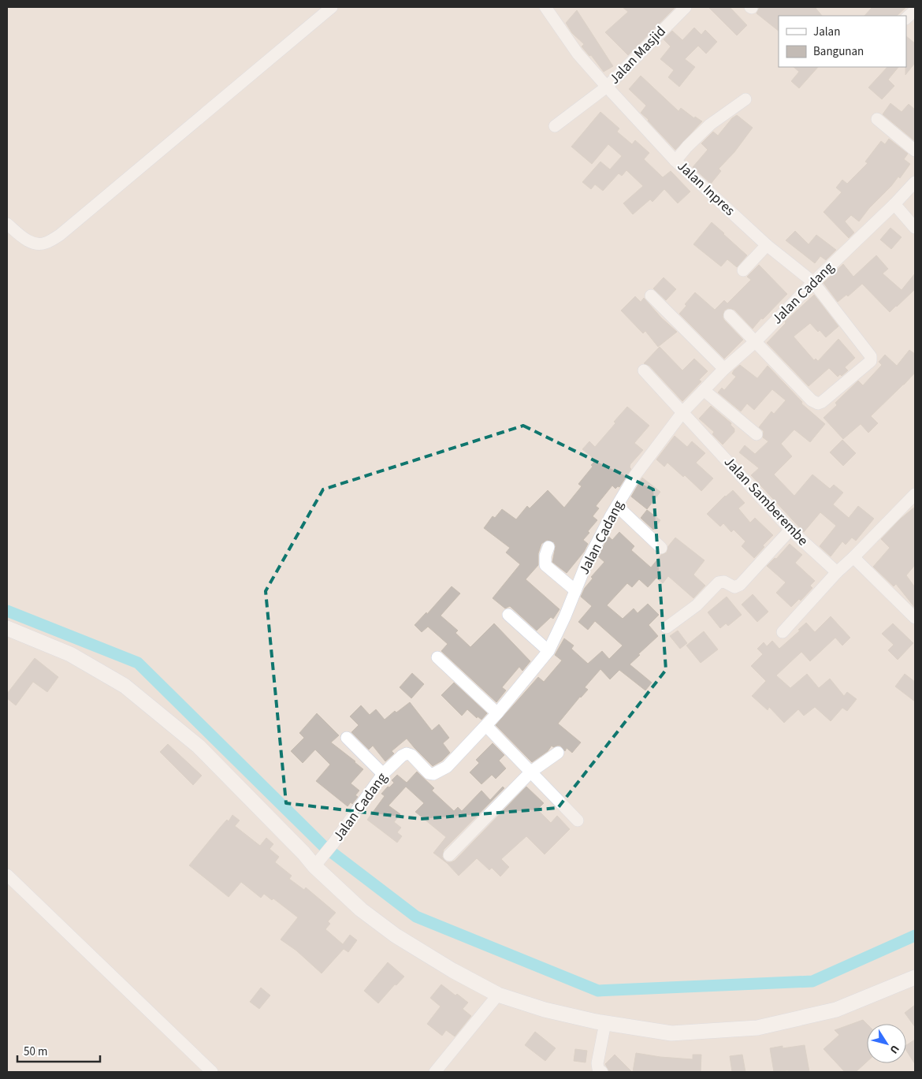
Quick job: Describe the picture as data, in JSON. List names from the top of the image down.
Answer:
{
  "streets": {
    "street": [
      "Jalan Masjid",
      "Jalan Inpres",
      "Jalan Cadang",
      "Jalan Samberembe"
    ]
  },
  "crossings": [
    ["Jalan Masjid", "Jalan Inpres"],
    ["Jalan Inpres", "Jalan Cadang"],
    ["Jalan Cadang", "Jalan Samberembe"]
  ],
  "legend": ["Jalan", "Bangunan"],
  "scale_bar": "50 m",
  "north": "bottom right"
}
